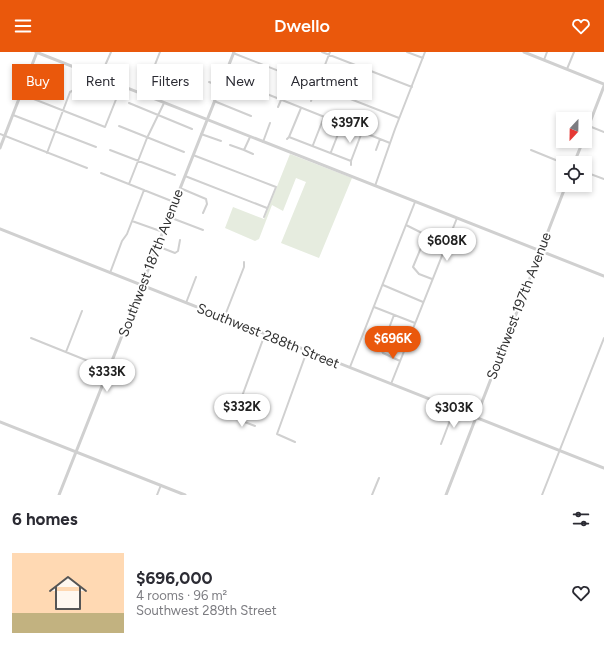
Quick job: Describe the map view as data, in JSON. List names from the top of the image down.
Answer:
{
  "streets": {
    "street": ["Southwest 187th Avenue", "Southwest 197th Avenue", "Southwest 288th Street"]
  },
  "crossings": [
    ["Southwest 187th Avenue", "Southwest 288th Street"],
    ["Southwest 197th Avenue", "Southwest 288th Street"]
  ],
  "north": "bottom",
  "page": {
    "header": "Dwello",
    "chip": [
      "Buy",
      "Rent",
      "Filters",
      "New",
      "Apartment"
    ],
    "price": [
      "$397K",
      "$608K",
      "$696K",
      "$333K",
      "$332K",
      "$303K"
    ],
    "heading": "6 homes",
    "list": [
      {
        "name": "$696,000",
        "note": "4 rooms · 96 m² · Southwest 289th Street"
      }
    ]
  }
}
